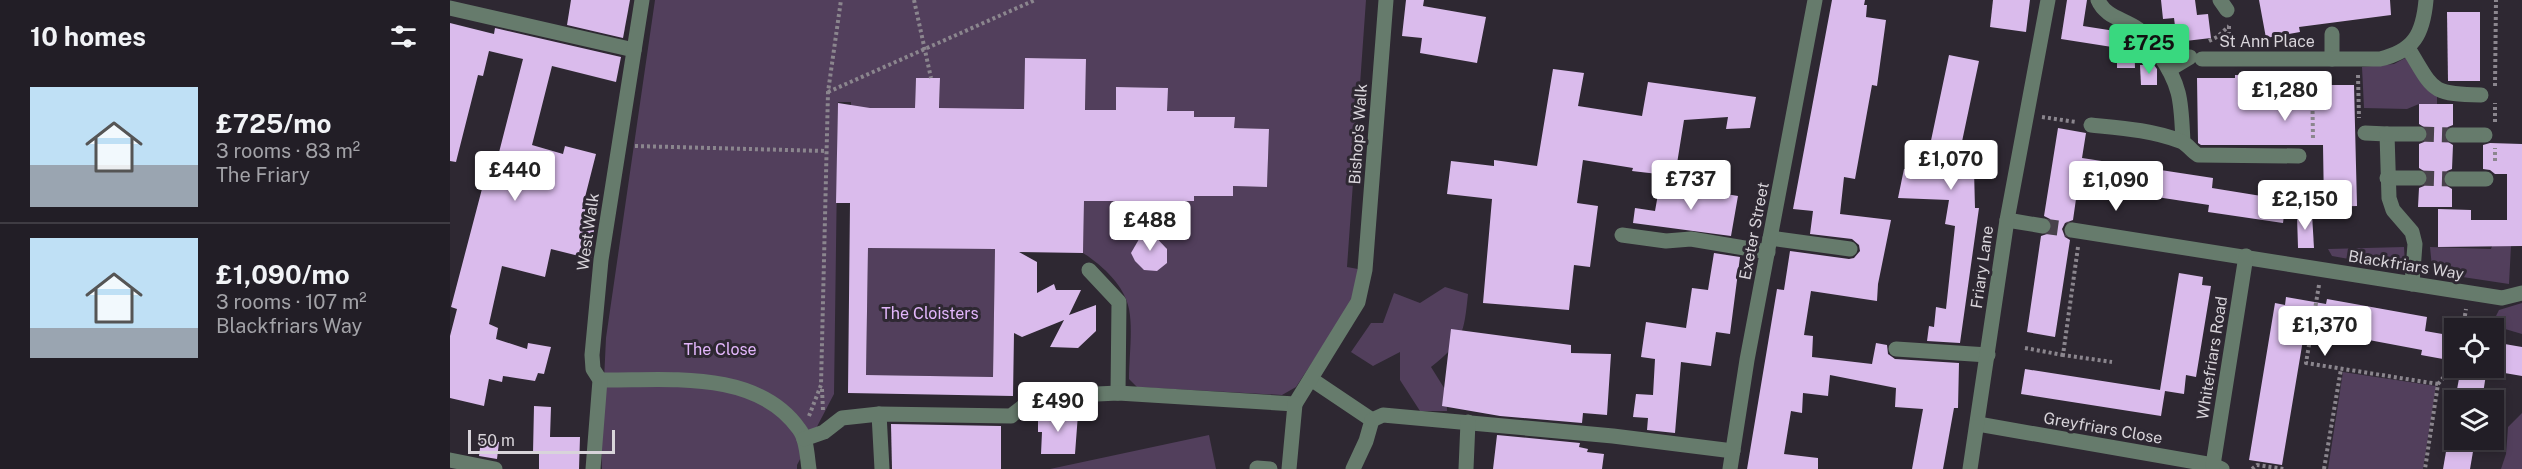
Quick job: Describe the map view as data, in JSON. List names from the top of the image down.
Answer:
{
  "streets": {
    "street": [
      "St Ann Place",
      "Bishop's Walk",
      "Exeter Street",
      "West Walk",
      "Blackfriars Way",
      "Friary Lane",
      "Whitefriars Road",
      "Greyfriars Close"
    ]
  },
  "crossings": [
    ["Blackfriars Way", "Whitefriars Road"],
    ["Friary Lane", "Greyfriars Close"],
    ["Whitefriars Road", "Greyfriars Close"]
  ],
  "parks": ["The Cloisters", "The Close"],
  "scale_bar": "50 m",
  "page": {
    "heading": "10 homes",
    "price": [
      "£725",
      "£1,280",
      "£1,070",
      "£440",
      "£737",
      "£1,090",
      "£2,150",
      "£488",
      "£1,370",
      "£490"
    ],
    "list": [
      {
        "name": "£725/mo",
        "note": "3 rooms · 83 m² · The Friary"
      },
      {
        "name": "£1,090/mo",
        "note": "3 rooms · 107 m² · Blackfriars Way"
      }
    ],
    "scale": "50 m"
  }
}
